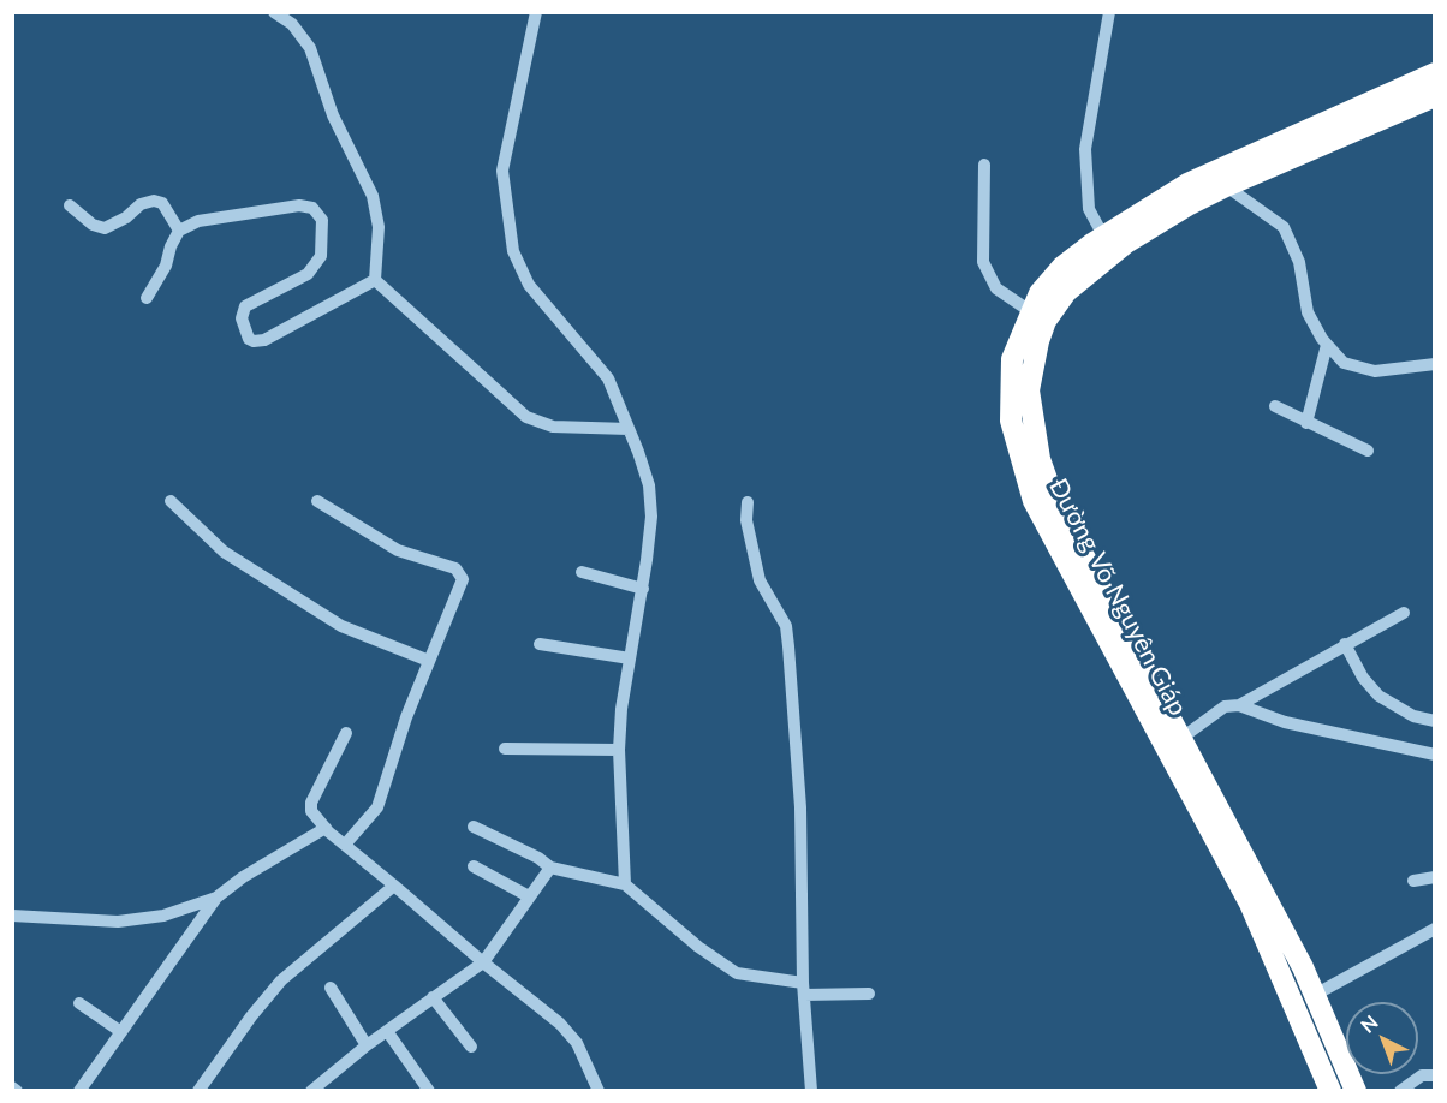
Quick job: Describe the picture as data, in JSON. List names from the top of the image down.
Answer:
{
  "streets": {
    "highway": ["Đường Võ Nguyên Giáp"]
  },
  "north": "top left"
}
